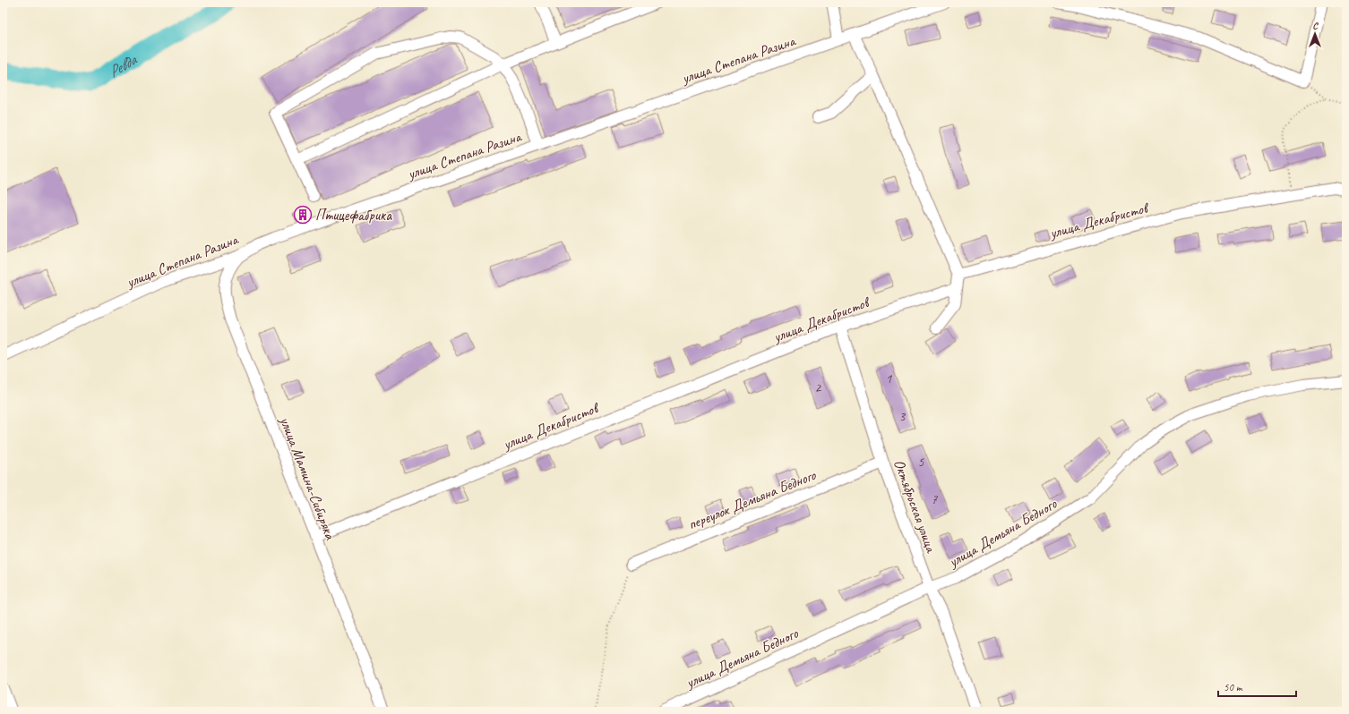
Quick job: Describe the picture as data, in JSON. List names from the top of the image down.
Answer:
{
  "streets": {
    "street": [
      "улица Степана Разина",
      "улица Декабристов",
      "улица Мамина-Сибиряка",
      "переулок Демьяна Бедного",
      "Октябрьская улица",
      "улица Демьяна Бедного"
    ]
  },
  "crossings": [
    ["улица Степана Разина", "улица Мамина-Сибиряка"],
    ["улица Декабристов", "улица Мамина-Сибиряка"],
    ["улица Декабристов", "Октябрьская улица"],
    ["переулок Демьяна Бедного", "Октябрьская улица"],
    ["Октябрьская улица", "улица Демьяна Бедного"]
  ],
  "water": ["Ревда"],
  "places": {
    "building": ["Птицефабрика"]
  },
  "house_numbers": [
    "1",
    "2",
    "3",
    "5",
    "7"
  ],
  "scale_bar": "50 m",
  "north": "top"
}
